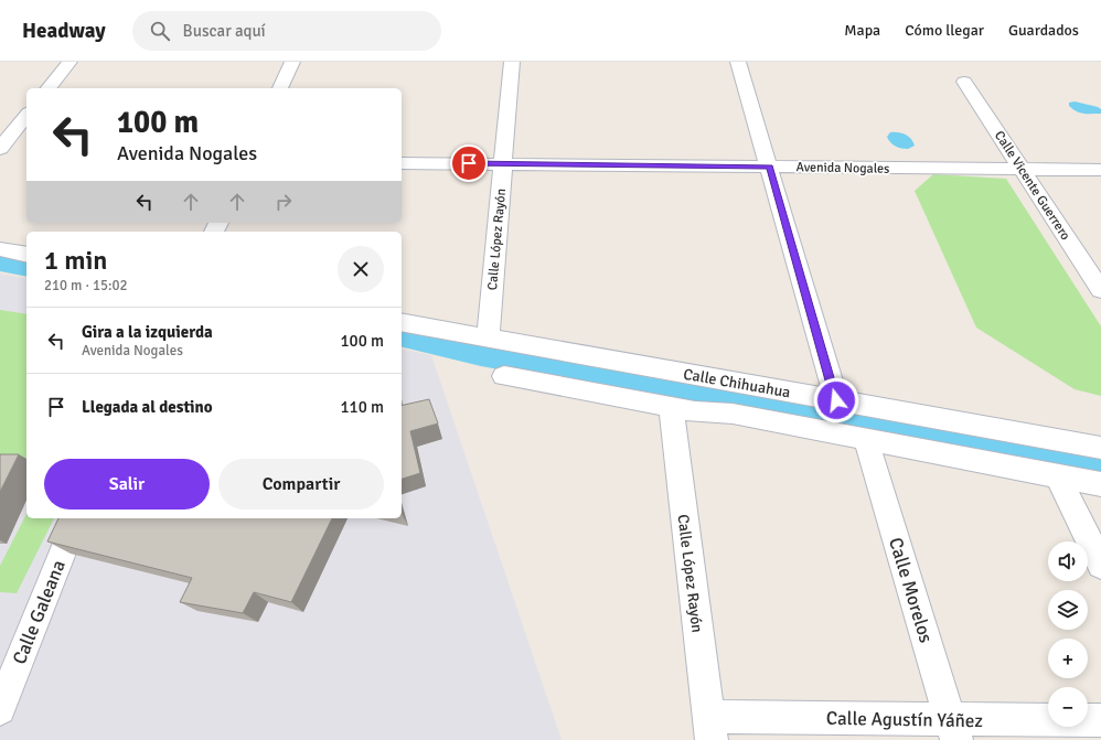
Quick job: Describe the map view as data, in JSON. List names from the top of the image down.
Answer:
{
  "streets": {
    "street": [
      "Avenida Nogales",
      "Calle Vicente Guerrero",
      "Calle López Rayón",
      "Calle Chihuahua",
      "Calle Morelos",
      "Calle Galeana",
      "Calle Agustín Yáñez"
    ]
  },
  "crossings": [
    ["Avenida Nogales", "Calle Vicente Guerrero"],
    ["Avenida Nogales", "Calle López Rayón"],
    ["Calle López Rayón", "Calle Chihuahua"],
    ["Calle López Rayón", "Calle Agustín Yáñez"],
    ["Calle Morelos", "Calle Agustín Yáñez"]
  ],
  "page": {
    "header": "Headway",
    "search": "Buscar aquí",
    "nav": ["Mapa", "Cómo llegar", "Guardados"],
    "turn": ["100 m", "Avenida Nogales"],
    "heading": ["1 min", "210 m · 15:02"],
    "list": [
      {
        "name": "Gira a la izquierda",
        "note": "Avenida Nogales",
        "value": "100 m"
      },
      {
        "name": "Llegada al destino",
        "value": "110 m"
      }
    ],
    "buttons": ["Salir", "Compartir"],
    "map_buttons": ["+", "−"]
  }
}
